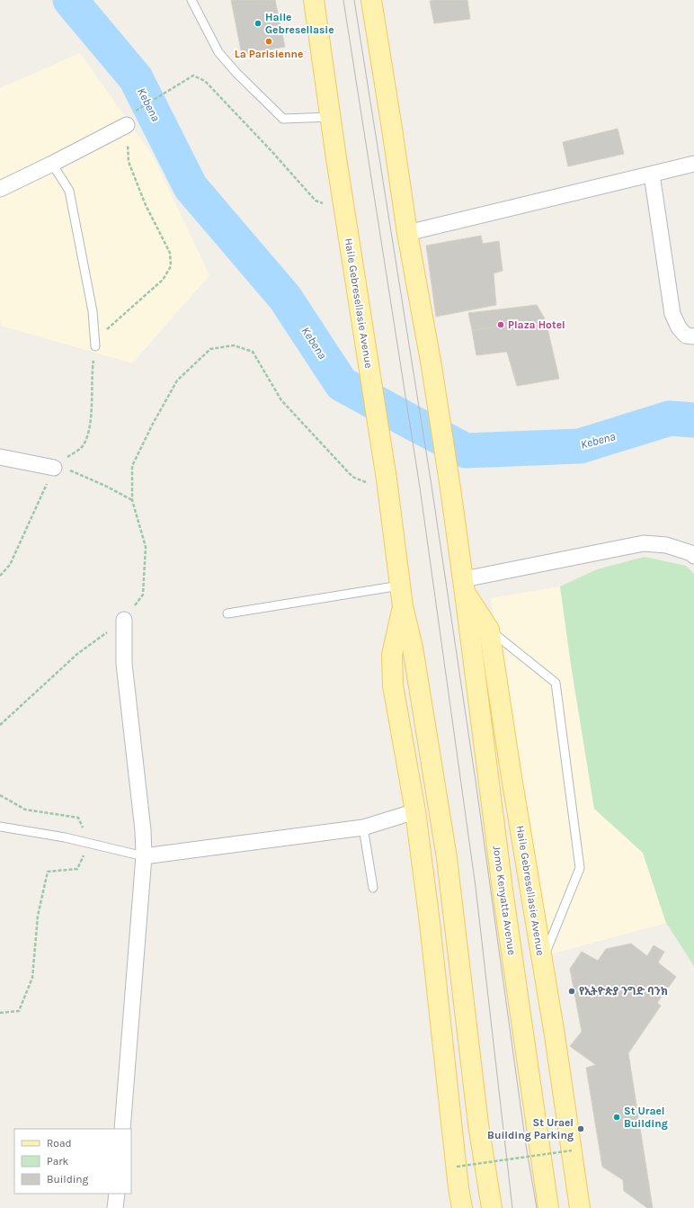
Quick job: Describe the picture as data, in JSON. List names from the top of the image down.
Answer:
{
  "streets": {
    "main road": ["Haile Gebresellasie Avenue", "Jomo Kenyatta Avenue"]
  },
  "crossings": [
    ["Haile Gebresellasie Avenue", "Jomo Kenyatta Avenue"]
  ],
  "water": ["Kebena"],
  "places": [
    "Haile Gebresellasie",
    "La Parisienne",
    "Plaza Hotel",
    "የኢትዮጵያ ንግድ ባንክ",
    "St Urael Building",
    "St Urael Building Parking"
  ],
  "legend": ["Road", "Park", "Building"]
}
